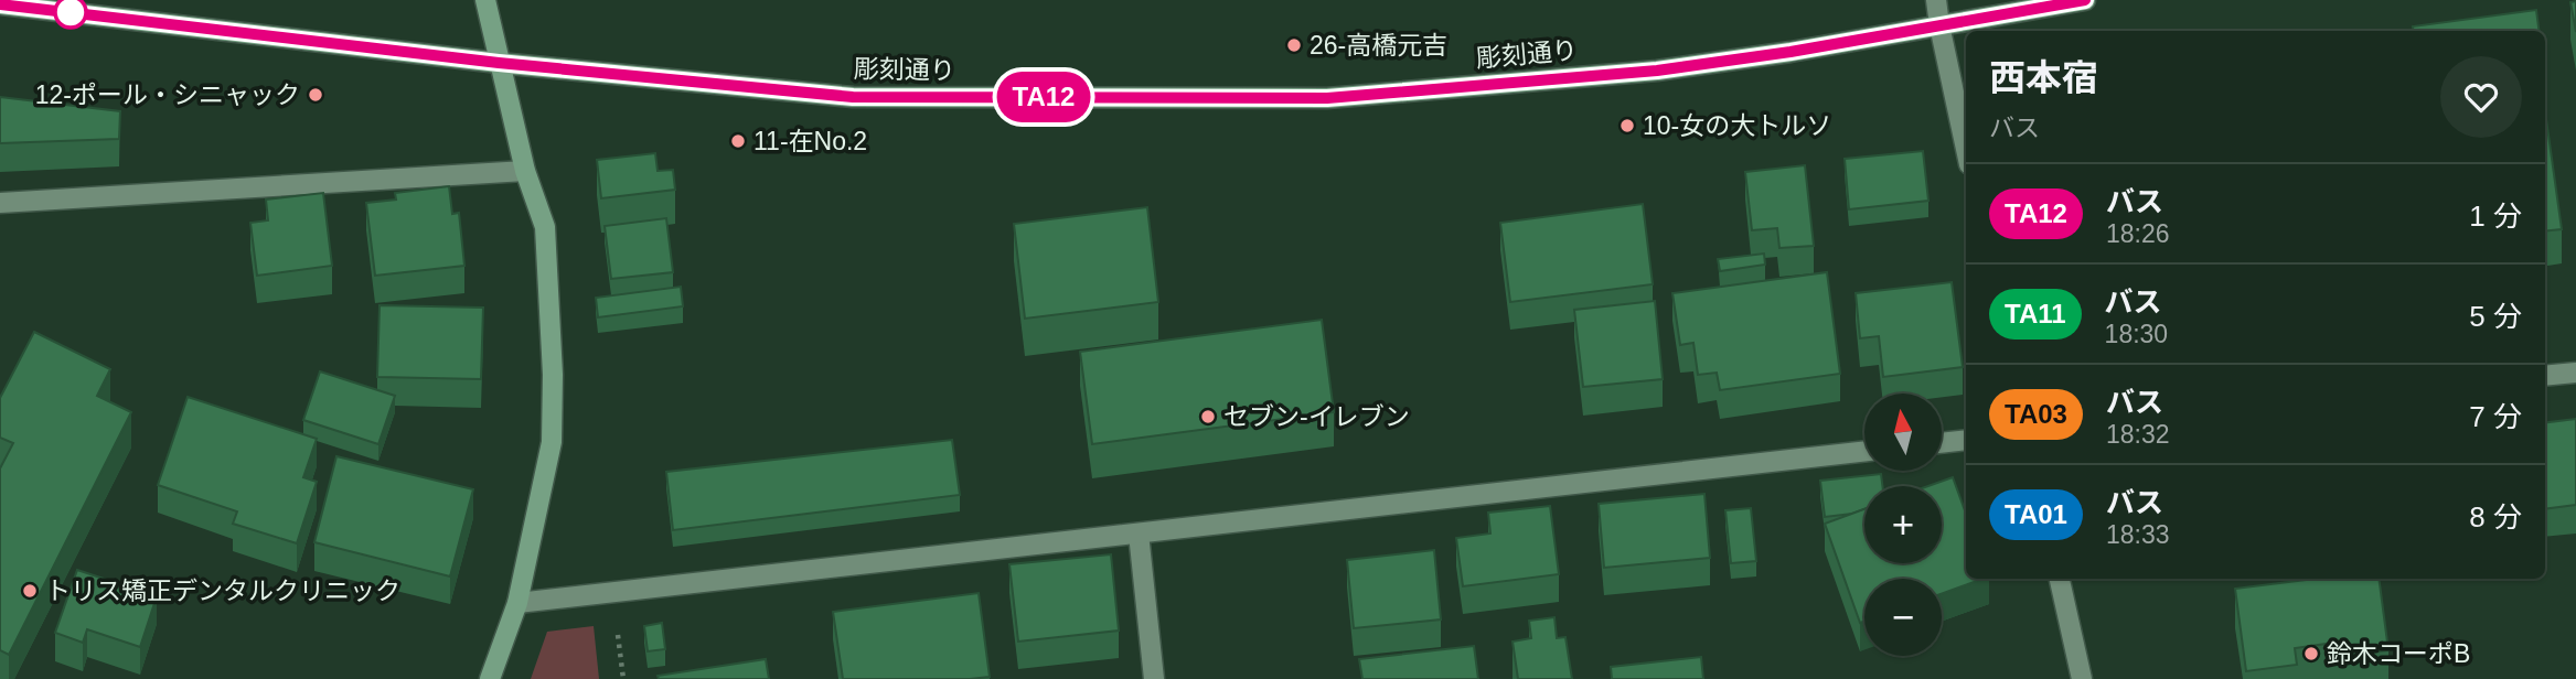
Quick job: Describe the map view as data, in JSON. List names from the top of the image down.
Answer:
{
  "streets": {
    "street": ["彫刻通り"]
  },
  "places": [
    "26-高橋元吉",
    "12-ポール・シニャック",
    "10-女の大トルソ",
    "11-在No.2",
    "セブン-イレブン",
    "トリス矯正デンタルクリニック",
    "鈴木コーポB"
  ],
  "lines": ["bus line TA12"],
  "north": "top",
  "page": {
    "on_map": "TA12",
    "heading": ["西本宿", "バス"],
    "list": [
      {
        "mark": "TA12",
        "name": "バス",
        "note": "18:26",
        "value": "1 分"
      },
      {
        "mark": "TA11",
        "name": "バス",
        "note": "18:30",
        "value": "5 分"
      },
      {
        "mark": "TA03",
        "name": "バス",
        "note": "18:32",
        "value": "7 分"
      },
      {
        "mark": "TA01",
        "name": "バス",
        "note": "18:33",
        "value": "8 分"
      }
    ],
    "map_buttons": ["+", "−"]
  }
}
